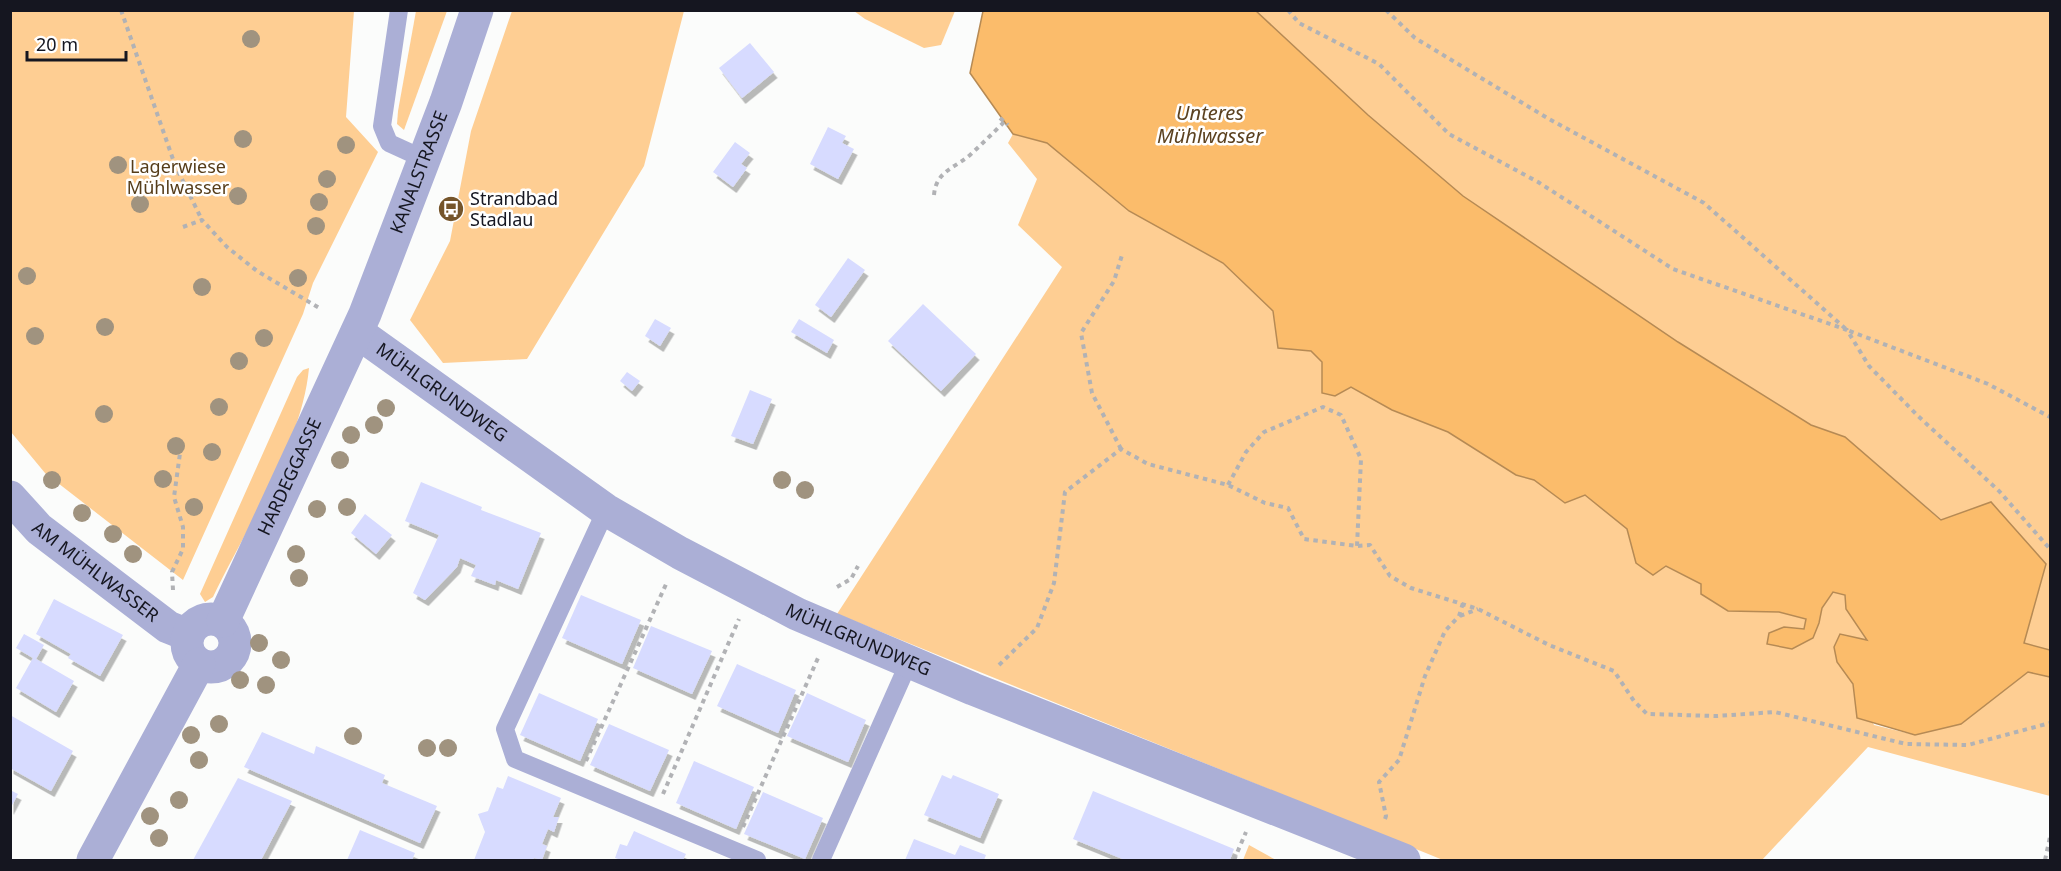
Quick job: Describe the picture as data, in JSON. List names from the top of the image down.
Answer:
{
  "streets": {
    "street": [
      "KANALSTRASSE",
      "MÜHLGRUNDWEG",
      "HARDEGGASSE",
      "AM MÜHLWASSER"
    ]
  },
  "crossings": [
    ["KANALSTRASSE", "MÜHLGRUNDWEG"],
    ["KANALSTRASSE", "HARDEGGASSE"],
    ["MÜHLGRUNDWEG", "HARDEGGASSE"],
    ["HARDEGGASSE", "AM MÜHLWASSER"]
  ],
  "water": ["Unteres Mühlwasser"],
  "parks": ["Lagerwiese Mühlwasser"],
  "places": {
    "bus stop": ["Strandbad Stadlau"]
  },
  "scale_bar": "20 m"
}
